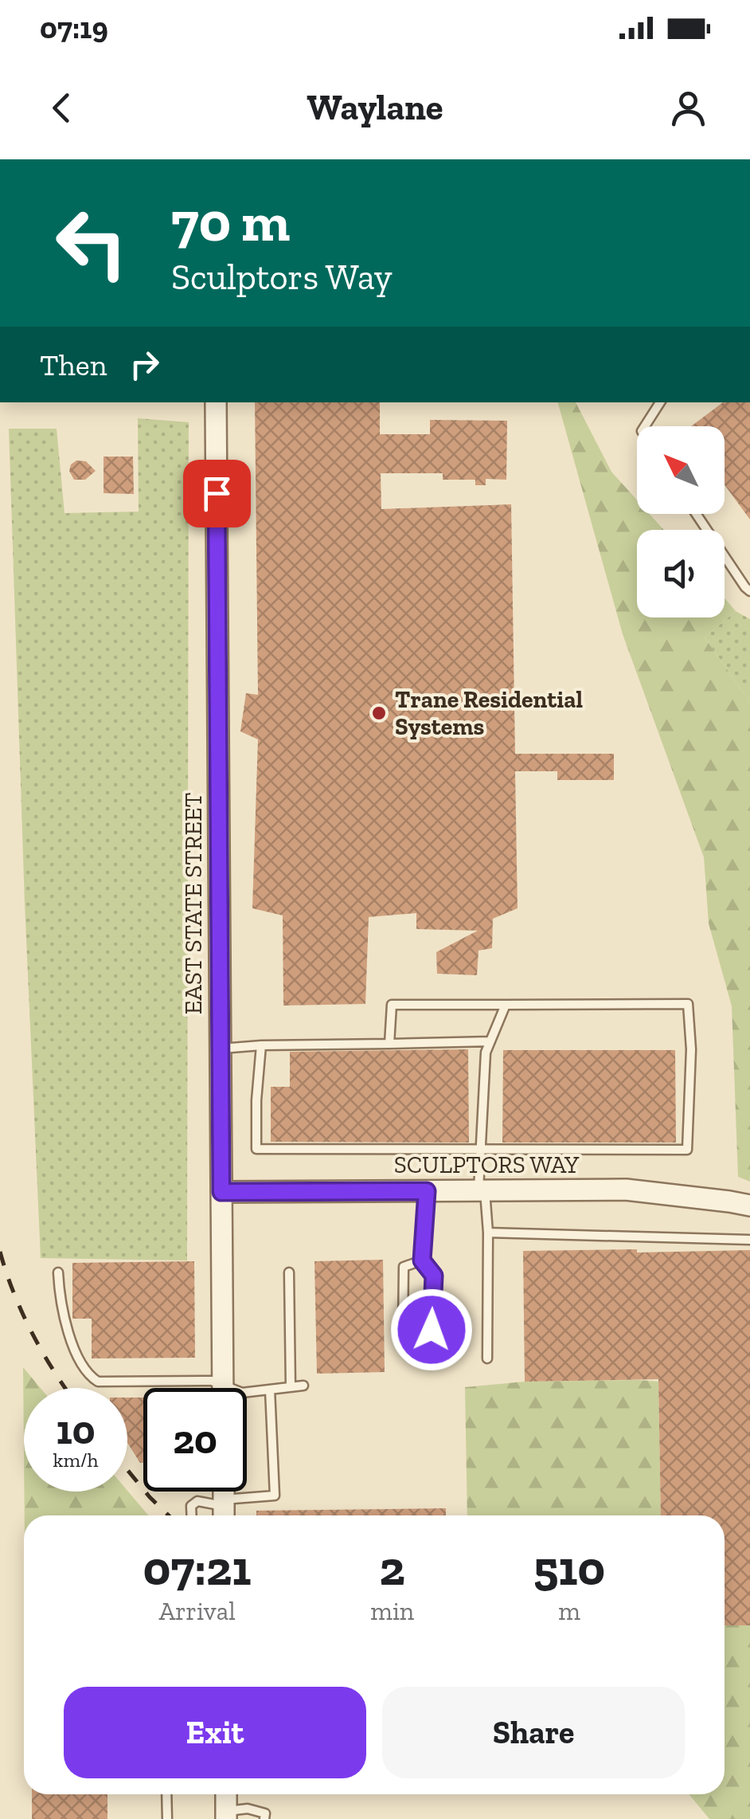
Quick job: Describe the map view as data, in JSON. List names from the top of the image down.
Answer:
{
  "streets": {
    "street": ["EAST STATE STREET", "SCULPTORS WAY"]
  },
  "crossings": [
    ["EAST STATE STREET", "SCULPTORS WAY"]
  ],
  "places": ["Trane Residential Systems"],
  "north": "top left",
  "page": {
    "status": "07:19",
    "header": "Waylane",
    "turn": ["70 m", "Sculptors Way"],
    "then": "Then",
    "speed": "10 km/h",
    "limit": "20",
    "eta": [
      "07:21",
      "Arrival",
      "2",
      "min",
      "510",
      "m"
    ],
    "buttons": ["Exit", "Share"]
  }
}
